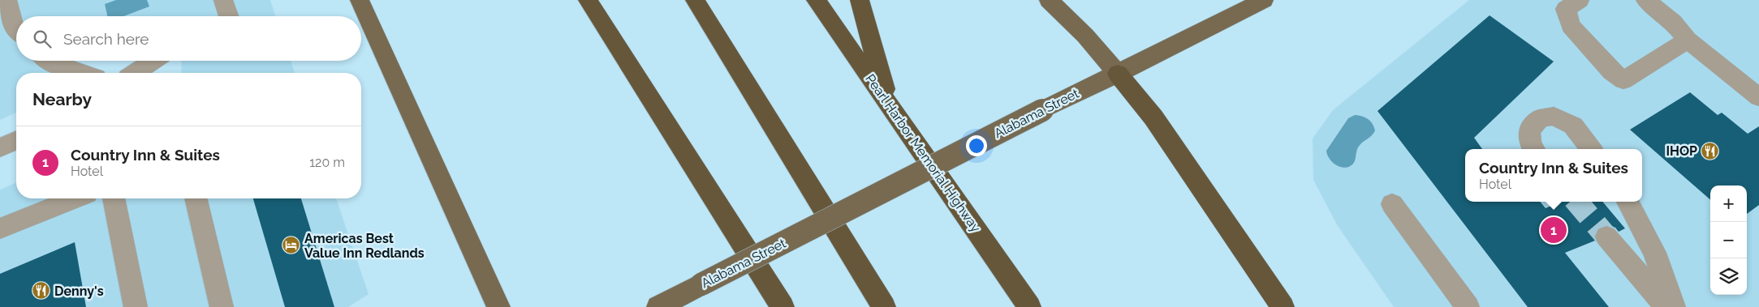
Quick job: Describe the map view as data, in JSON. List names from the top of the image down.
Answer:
{
  "streets": {
    "highway": ["Pearl Harbor Memorial Highway"],
    "main road": ["Alabama Street"]
  },
  "places": {
    "restaurant": ["IHOP", "Denny's"],
    "hotel": ["Americas Best Value Inn Redlands"]
  },
  "page": {
    "search": "Search here",
    "heading": "Nearby",
    "list": [
      {
        "mark": "1",
        "name": "Country Inn & Suites",
        "note": "Hotel",
        "value": "120 m"
      }
    ],
    "popup": ["Country Inn & Suites", "Hotel"],
    "map_buttons": ["+", "−"],
    "pins": "1"
  }
}
